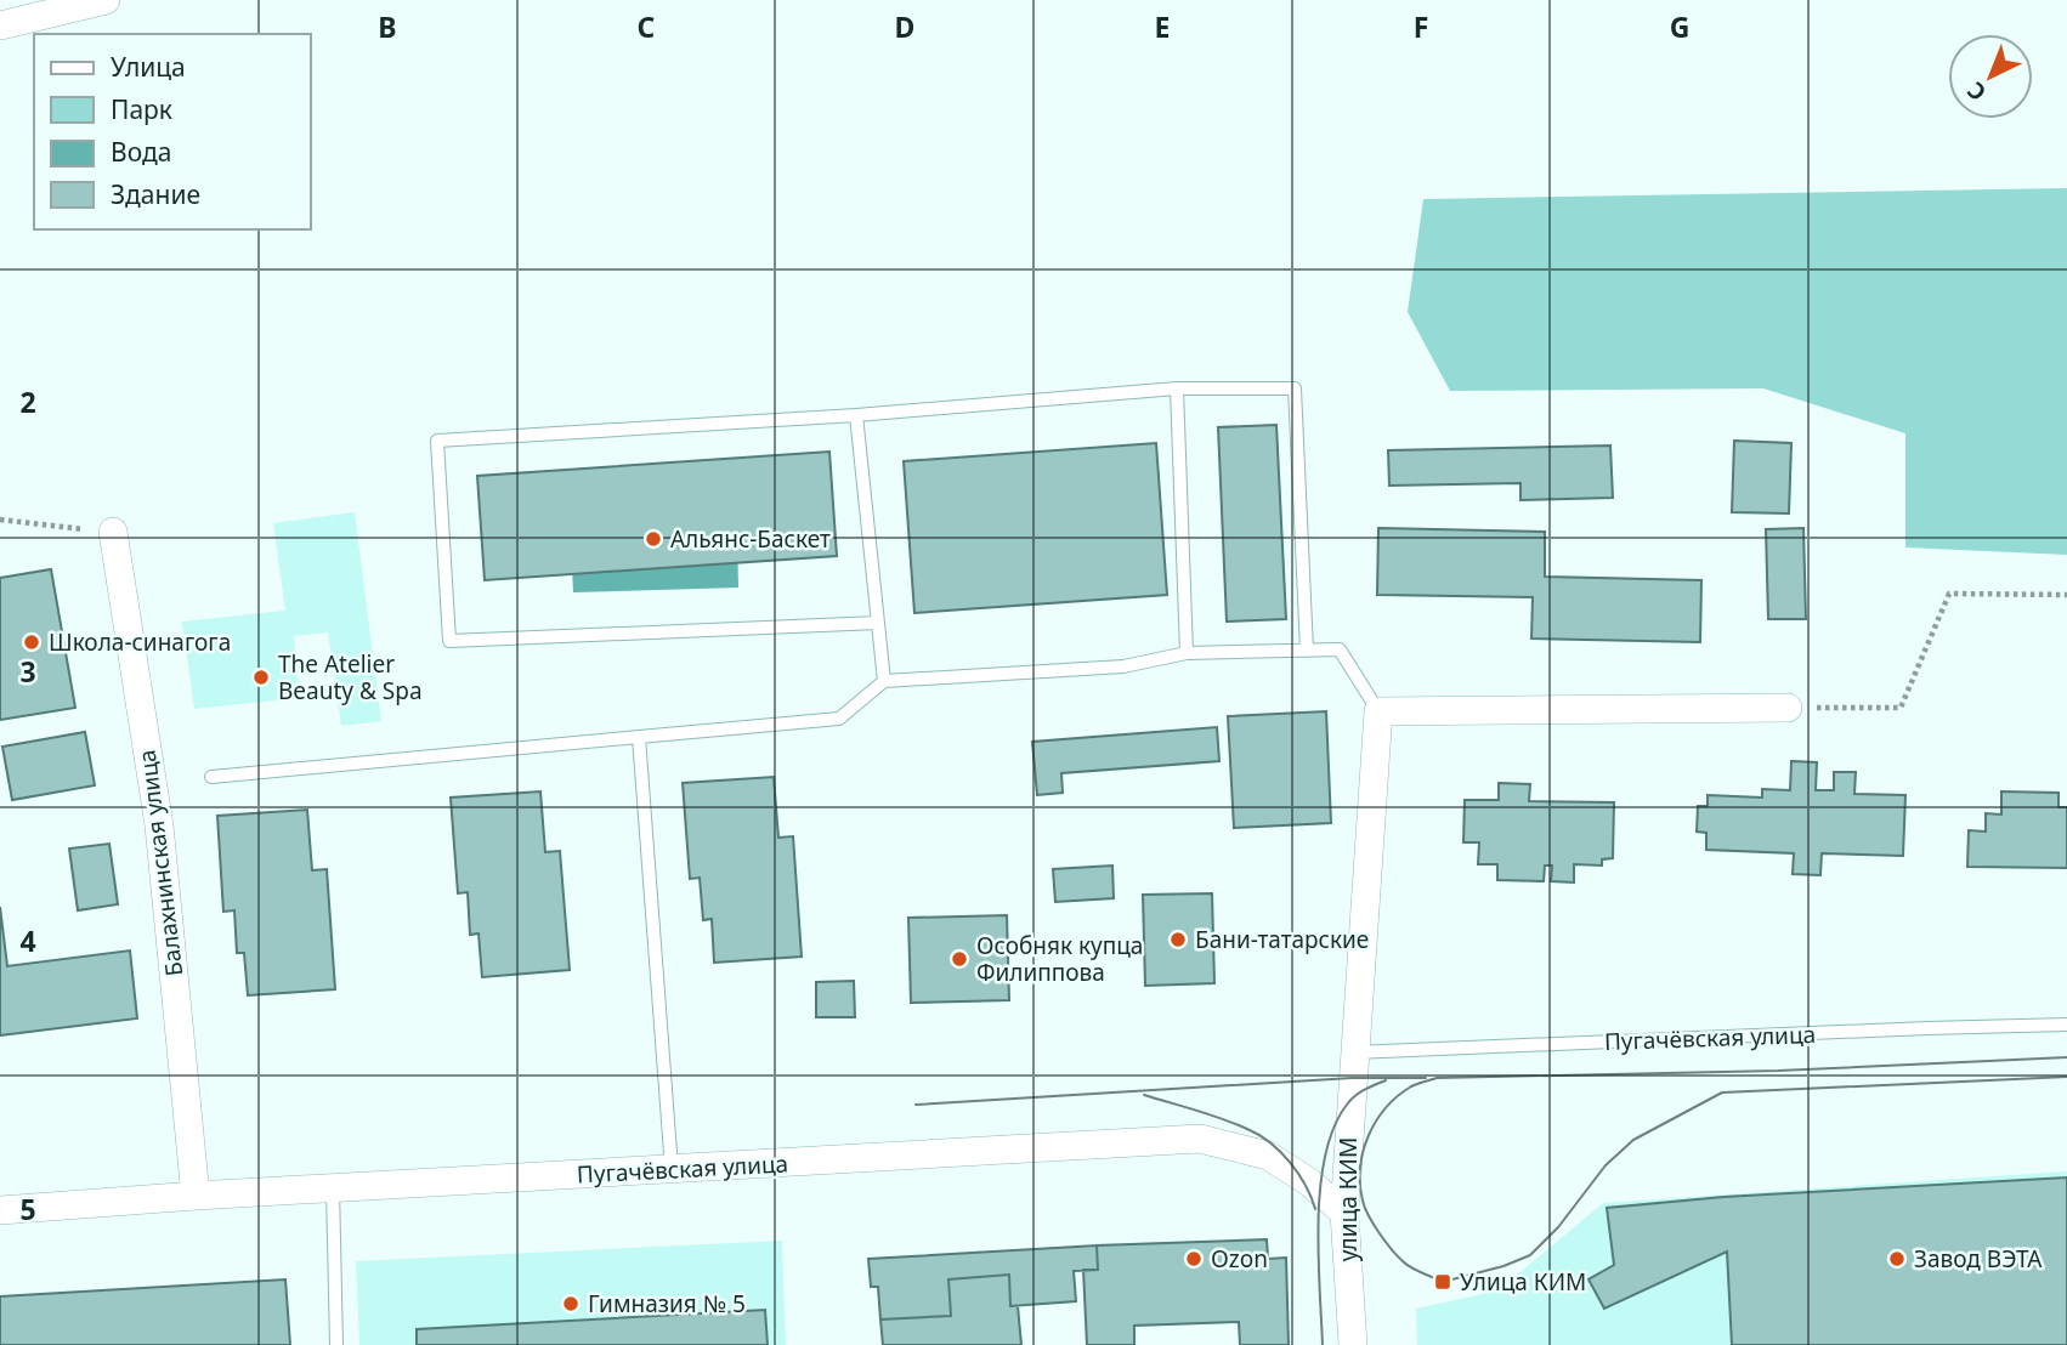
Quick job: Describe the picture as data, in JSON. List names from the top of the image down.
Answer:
{
  "streets": {
    "street": ["Балахнинская улица", "Пугачёвская улица", "улица КИМ"]
  },
  "crossings": [
    ["Балахнинская улица", "Пугачёвская улица"],
    ["Пугачёвская улица", "улица КИМ"]
  ],
  "places": {
    "other": [
      "Альянс-Баскет",
      "Школа-синагога",
      "The Atelier Beauty & Spa",
      "Бани-татарские",
      "Особняк купца Филиппова",
      "Ozon",
      "Завод ВЭТА",
      "Гимназия № 5"
    ],
    "transit": ["Улица КИМ"]
  },
  "legend": [
    "Улица",
    "Парк",
    "Вода",
    "Здание"
  ],
  "north": "bottom left",
  "grid": {
    "columns": [
      "B",
      "C",
      "D",
      "E",
      "F",
      "G"
    ],
    "rows": [
      "2",
      "3",
      "4",
      "5"
    ]
  }
}
